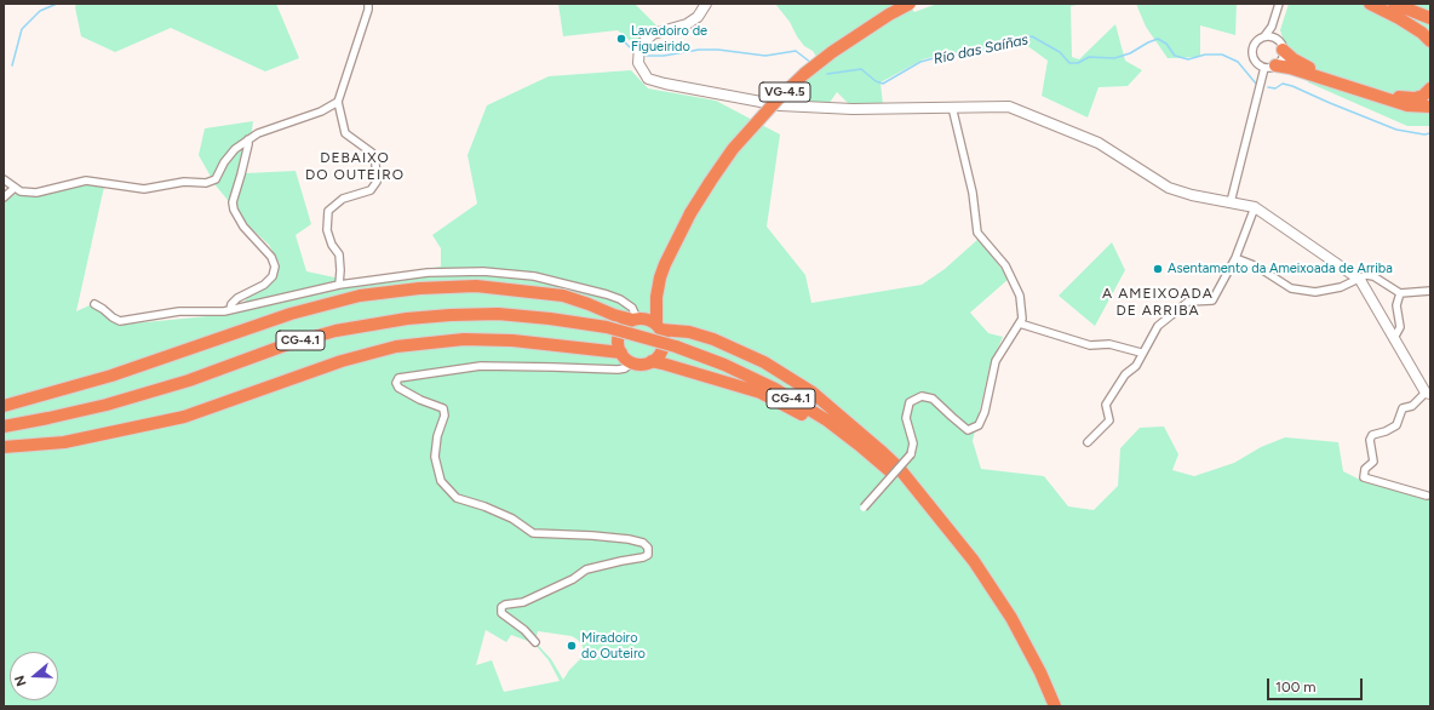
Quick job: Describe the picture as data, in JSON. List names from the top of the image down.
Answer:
{
  "streets": {
    "highway": ["VG-4.5", "CG-4.1"]
  },
  "districts": ["DEBAIXO DO OUTEIRO", "A AMEIXOADA DE ARRIBA"],
  "water": ["Río das Saíñas"],
  "places": ["Lavadoiro de Figueirido", "Asentamento da Ameixoada de Arriba", "Miradoiro do Outeiro"],
  "scale_bar": "100 m",
  "north": "left"
}
